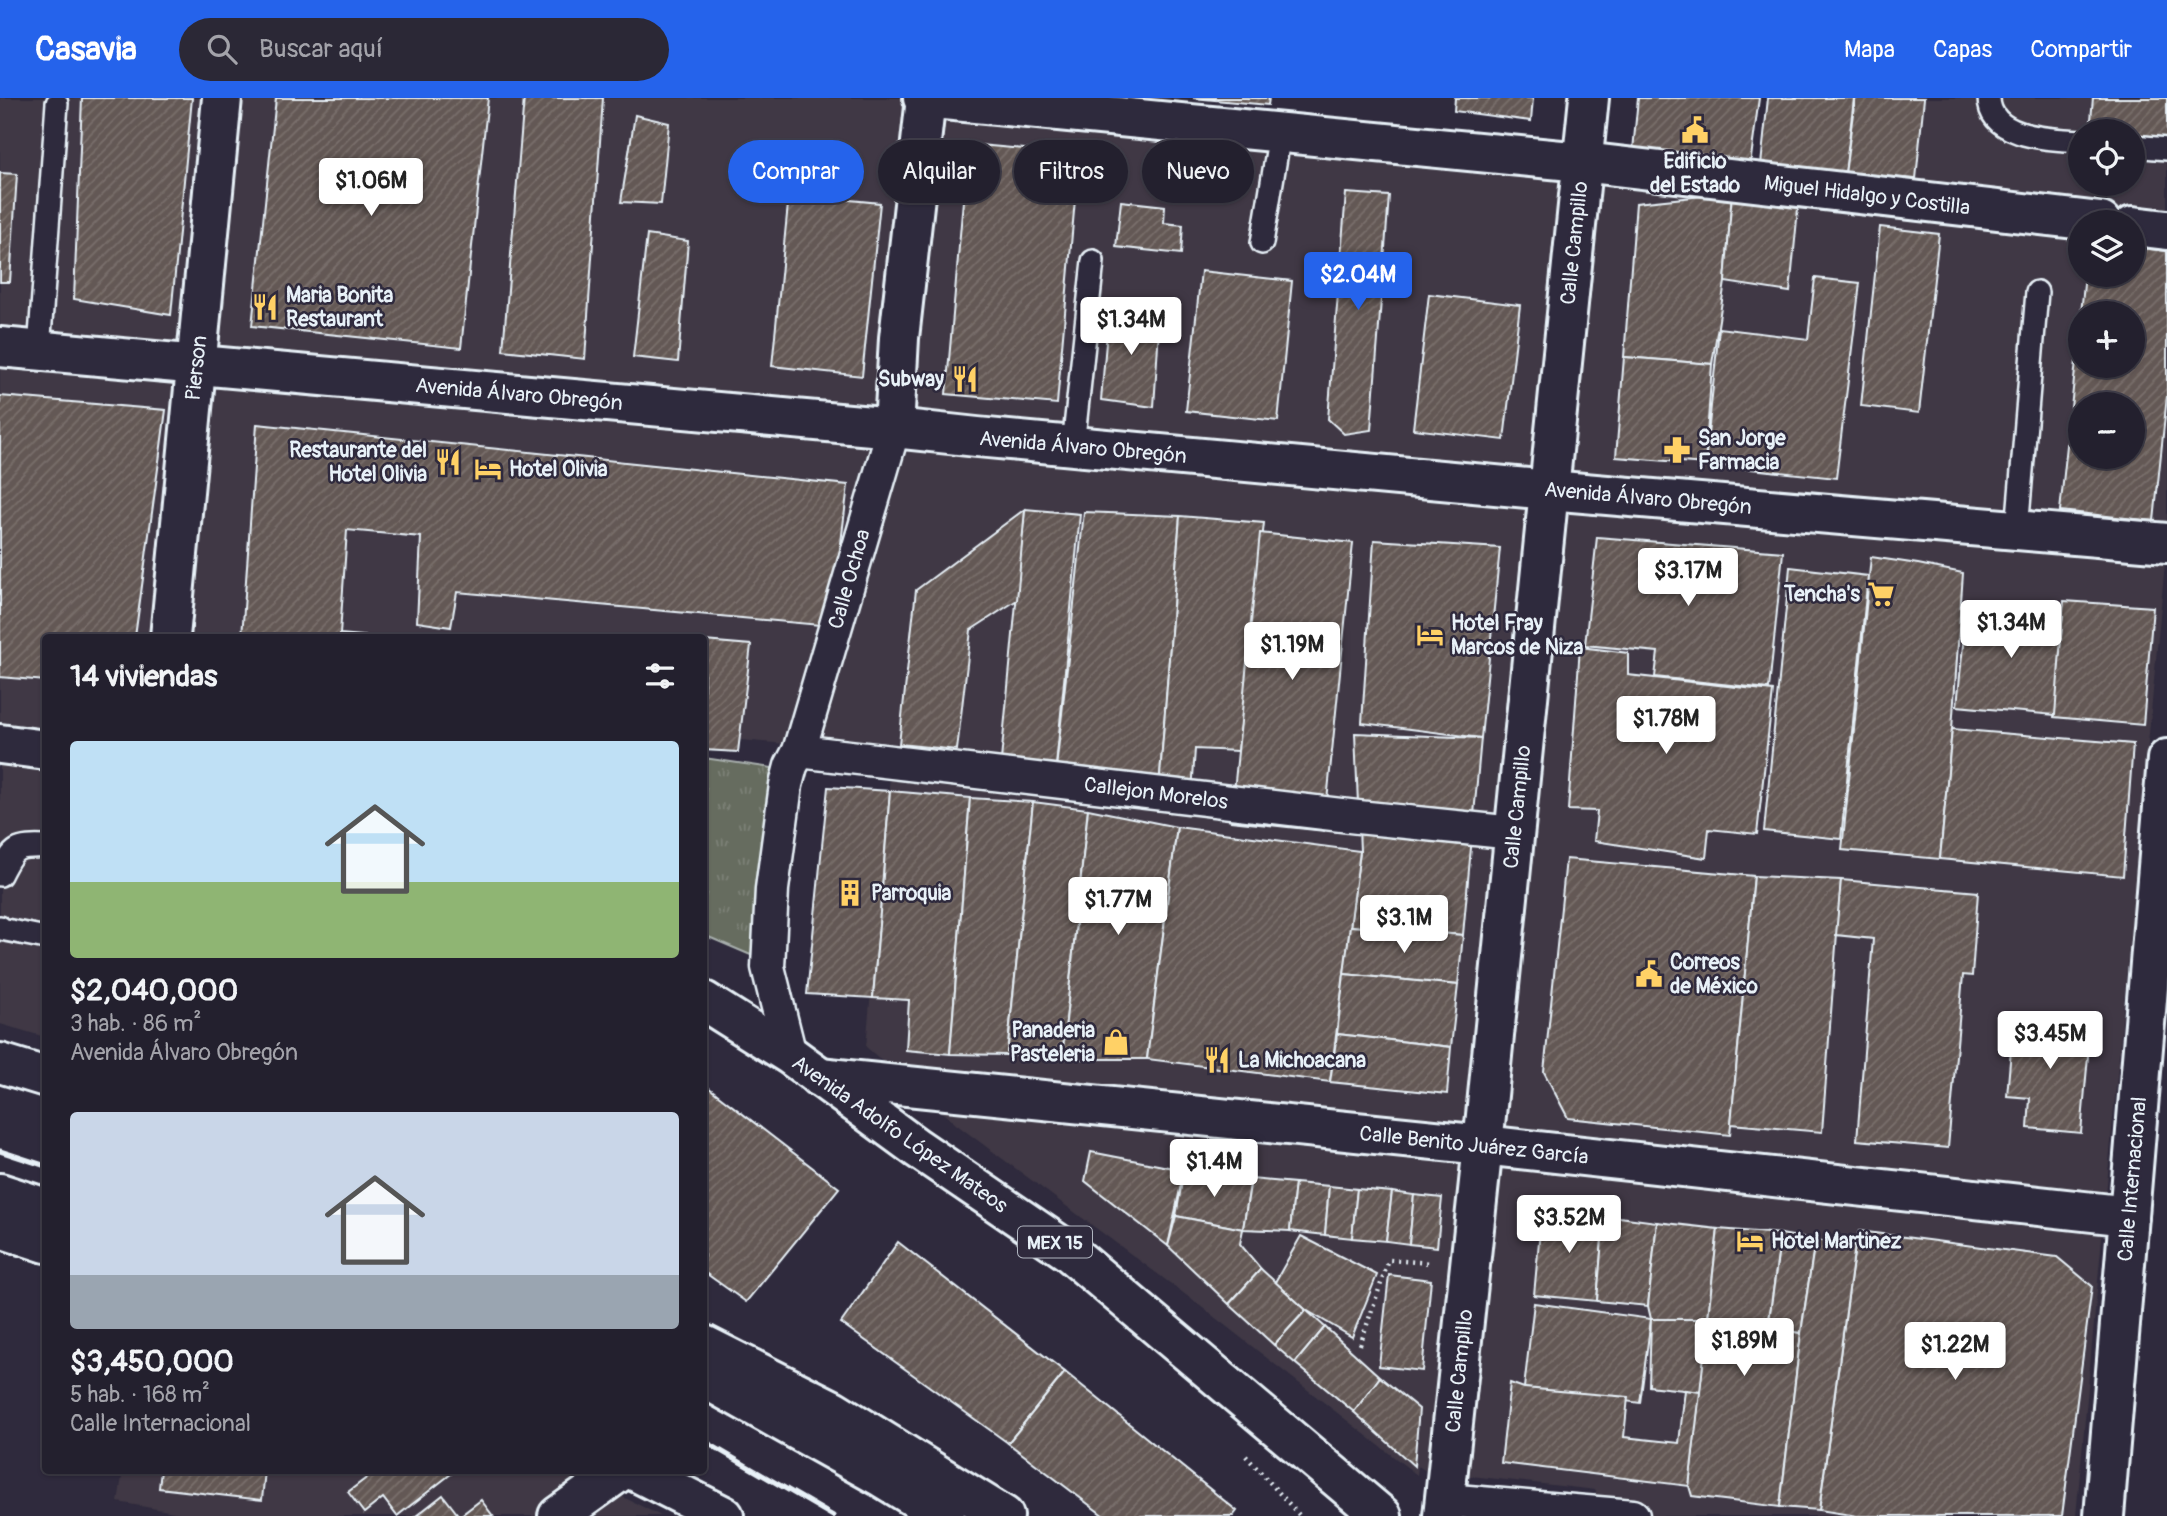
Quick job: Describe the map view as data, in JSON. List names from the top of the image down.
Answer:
{
  "streets": {
    "main road": [
      "Miguel Hidalgo y Costilla",
      "Calle Campillo",
      "Pierson",
      "Avenida Álvaro Obregón",
      "Calle Ochoa",
      "Avenida Adolfo López Mateos",
      "Calle Benito Juárez García",
      "Calle Internacional",
      "MEX 15"
    ],
    "street": ["Callejon Morelos"]
  },
  "crossings": [
    ["Miguel Hidalgo y Costilla", "Calle Campillo"],
    ["Miguel Hidalgo y Costilla", "Calle Ochoa"],
    ["Calle Campillo", "Avenida Álvaro Obregón"],
    ["Calle Campillo", "Callejon Morelos"],
    ["Calle Campillo", "Calle Benito Juárez García"],
    ["Pierson", "Avenida Álvaro Obregón"],
    ["Avenida Álvaro Obregón", "Calle Ochoa"],
    ["Calle Ochoa", "Callejon Morelos"],
    ["Calle Ochoa", "Avenida Adolfo López Mateos"],
    ["Calle Ochoa", "Calle Benito Juárez García"],
    ["Avenida Adolfo López Mateos", "Calle Benito Juárez García"],
    ["Calle Benito Juárez García", "Calle Internacional"]
  ],
  "places": {
    "public building": ["Edificio del Estado", "Correos de México"],
    "restaurant": [
      "Maria Bonita Restaurant",
      "Subway",
      "Restaurante del Hotel Olivia",
      "La Michoacana"
    ],
    "pharmacy": ["San Jorge Farmacia"],
    "hotel": ["Hotel Olivia", "Hotel Fray Marcos de Niza", "Hotel Martinez"],
    "supermarket": ["Tencha's"],
    "building": ["Parroquia"],
    "shop": ["Panaderia Pasteleria"]
  },
  "page": {
    "header": "Casavia",
    "search": "Buscar aquí",
    "nav": ["Mapa", "Capas", "Compartir"],
    "map_buttons": ["+", "−"],
    "chip": [
      "Comprar",
      "Alquilar",
      "Filtros",
      "Nuevo"
    ],
    "price": [
      "$1.06M",
      "$2.04M",
      "$1.34M",
      "$3.17M",
      "$1.34M",
      "$1.19M",
      "$1.78M",
      "$1.77M",
      "$3.1M",
      "$3.45M",
      "$1.4M",
      "$3.52M",
      "$1.89M",
      "$1.22M"
    ],
    "heading": "14 viviendas",
    "list": [
      {
        "name": "$2,040,000",
        "note": "3 hab. · 86 m² · Avenida Álvaro Obregón"
      },
      {
        "name": "$3,450,000",
        "note": "5 hab. · 168 m² · Calle Internacional"
      }
    ]
  }
}
